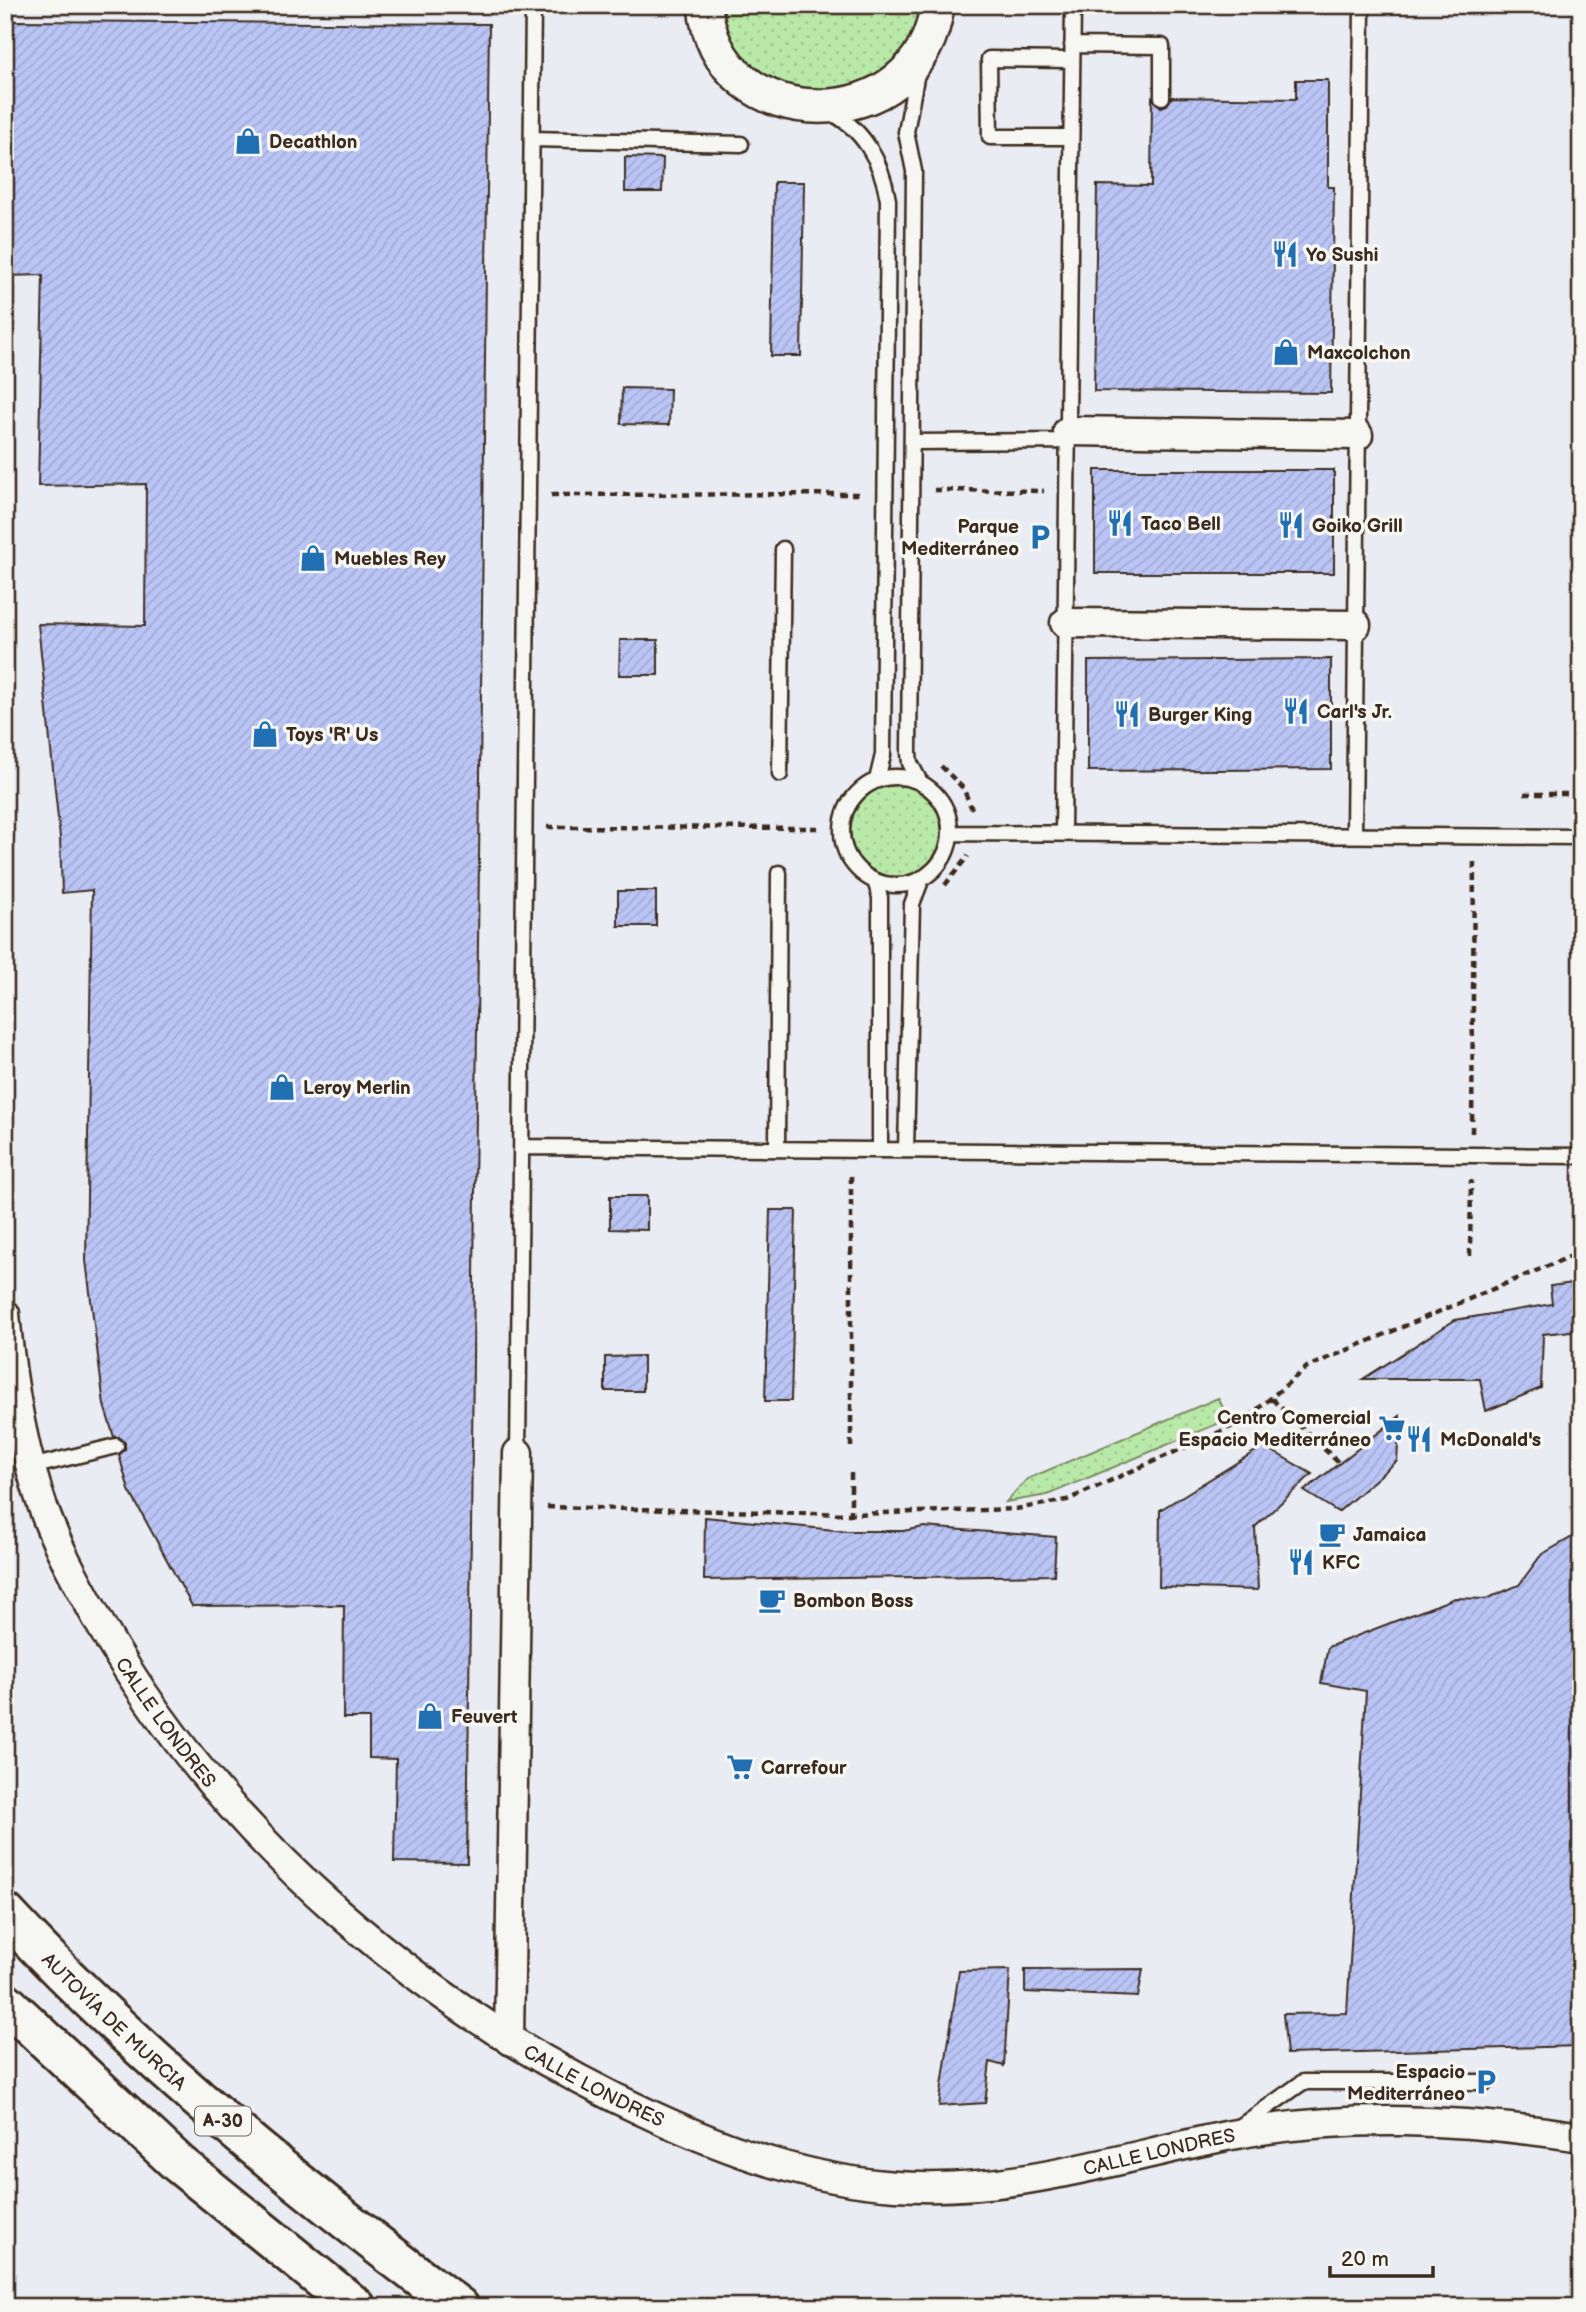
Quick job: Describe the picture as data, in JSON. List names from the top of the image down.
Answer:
{
  "streets": {
    "highway": ["AUTOVÍA DE MURCIA", "A-30"],
    "street": ["CALLE LONDRES"]
  },
  "places": {
    "shop": [
      "Decathlon",
      "Maxcolchon",
      "Muebles Rey",
      "Toys 'R' Us",
      "Leroy Merlin",
      "Feuvert"
    ],
    "restaurant": [
      "Yo Sushi",
      "Taco Bell",
      "Goiko Grill",
      "Carl's Jr.",
      "Burger King",
      "McDonald's",
      "KFC"
    ],
    "parking": ["Parque Mediterráneo", "Espacio Mediterráneo"],
    "supermarket": ["Centro Comercial Espacio Mediterráneo", "Carrefour"],
    "cafe": ["Jamaica", "Bombon Boss"]
  },
  "scale_bar": "20 m"
}
